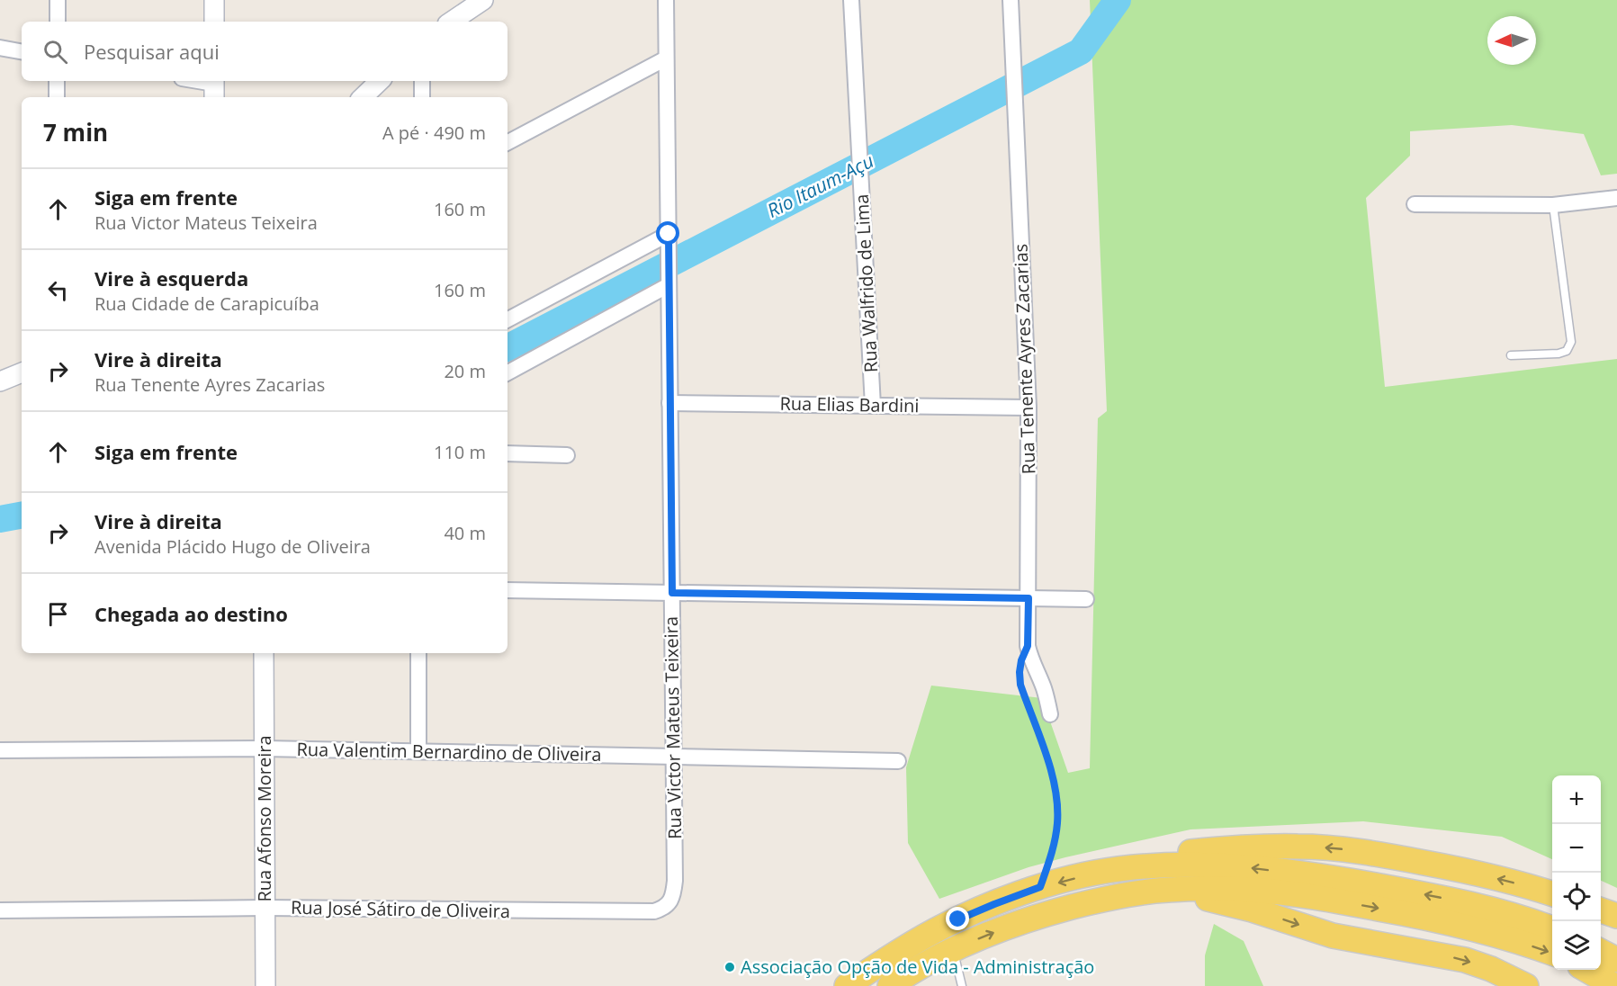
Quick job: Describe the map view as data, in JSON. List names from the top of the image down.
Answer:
{
  "streets": {
    "street": [
      "Rua Walfrido de Lima",
      "Rua Tenente Ayres Zacarias",
      "Rua Elias Bardini",
      "Rua Victor Mateus Teixeira",
      "Rua Valentim Bernardino de Oliveira",
      "Rua Afonso Moreira",
      "Rua José Sátiro de Oliveira"
    ]
  },
  "crossings": [
    ["Rua Walfrido de Lima", "Rua Elias Bardini"],
    ["Rua Tenente Ayres Zacarias", "Rua Elias Bardini"],
    ["Rua Elias Bardini", "Rua Victor Mateus Teixeira"],
    ["Rua Victor Mateus Teixeira", "Rua Valentim Bernardino de Oliveira"],
    ["Rua Victor Mateus Teixeira", "Rua José Sátiro de Oliveira"],
    ["Rua Valentim Bernardino de Oliveira", "Rua Afonso Moreira"],
    ["Rua Afonso Moreira", "Rua José Sátiro de Oliveira"]
  ],
  "water": ["Rio Itaum-Açu"],
  "places": ["Associação Opção de Vida - Administração"],
  "north": "left",
  "page": {
    "search": "Pesquisar aqui",
    "heading": ["7 min", "A pé · 490 m"],
    "list": [
      ["Siga em frente", "Rua Victor Mateus Teixeira", "160 m"],
      ["Vire à esquerda", "Rua Cidade de Carapicuíba", "160 m"],
      ["Vire à direita", "Rua Tenente Ayres Zacarias", "20 m"],
      ["Siga em frente", "110 m"],
      ["Vire à direita", "Avenida Plácido Hugo de Oliveira", "40 m"],
      "Chegada ao destino"
    ],
    "map_buttons": ["+", "−"]
  }
}
